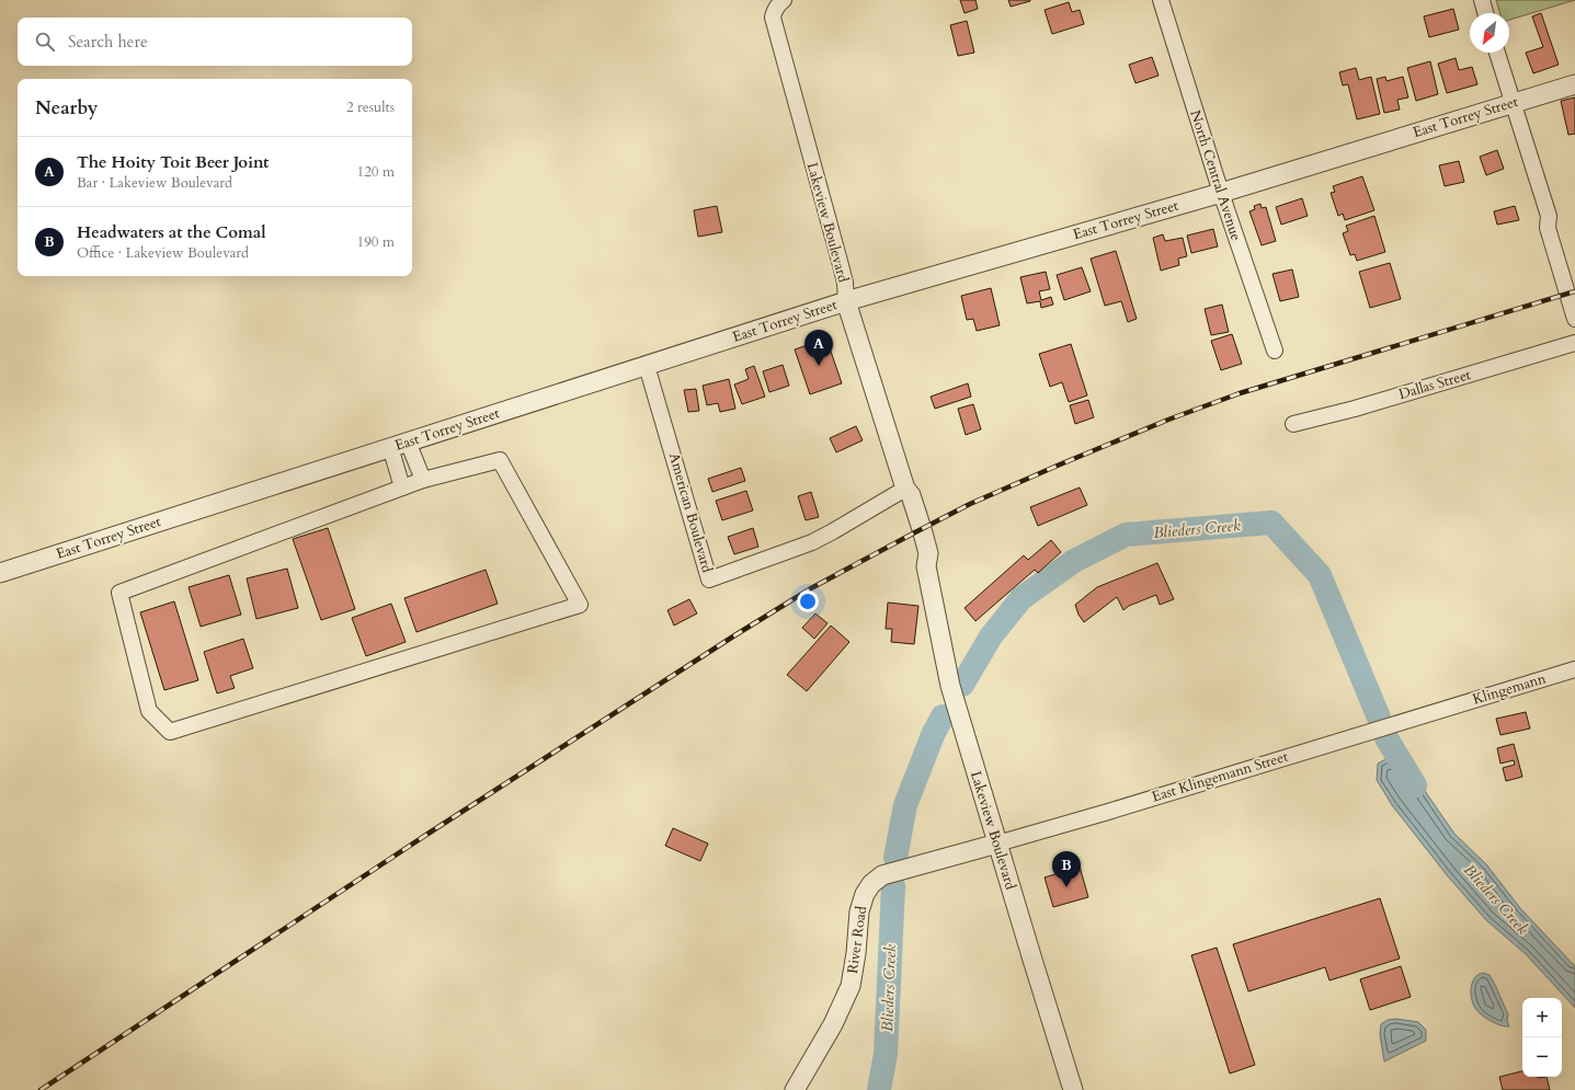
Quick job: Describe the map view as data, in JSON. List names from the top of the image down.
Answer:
{
  "streets": {
    "street": [
      "East Torrey Street",
      "North Central Avenue",
      "Lakeview Boulevard",
      "Dallas Street",
      "American Boulevard",
      "Klingemann",
      "East Klingemann Street",
      "River Road"
    ]
  },
  "crossings": [
    ["East Torrey Street", "North Central Avenue"],
    ["East Torrey Street", "Lakeview Boulevard"],
    ["East Torrey Street", "American Boulevard"],
    ["Lakeview Boulevard", "American Boulevard"],
    ["Lakeview Boulevard", "East Klingemann Street"],
    ["Lakeview Boulevard", "River Road"],
    ["Klingemann", "East Klingemann Street"],
    ["East Klingemann Street", "River Road"]
  ],
  "water": ["Blieders Creek"],
  "north": "bottom left",
  "page": {
    "search": "Search here",
    "heading": ["Nearby", "2 results"],
    "list": [
      {
        "mark": "A",
        "name": "The Hoity Toit Beer Joint",
        "note": "Bar · Lakeview Boulevard",
        "value": "120 m"
      },
      {
        "mark": "B",
        "name": "Headwaters at the Comal",
        "note": "Office · Lakeview Boulevard",
        "value": "190 m"
      }
    ],
    "pins": ["A", "B"],
    "map_buttons": ["+", "−"]
  }
}
